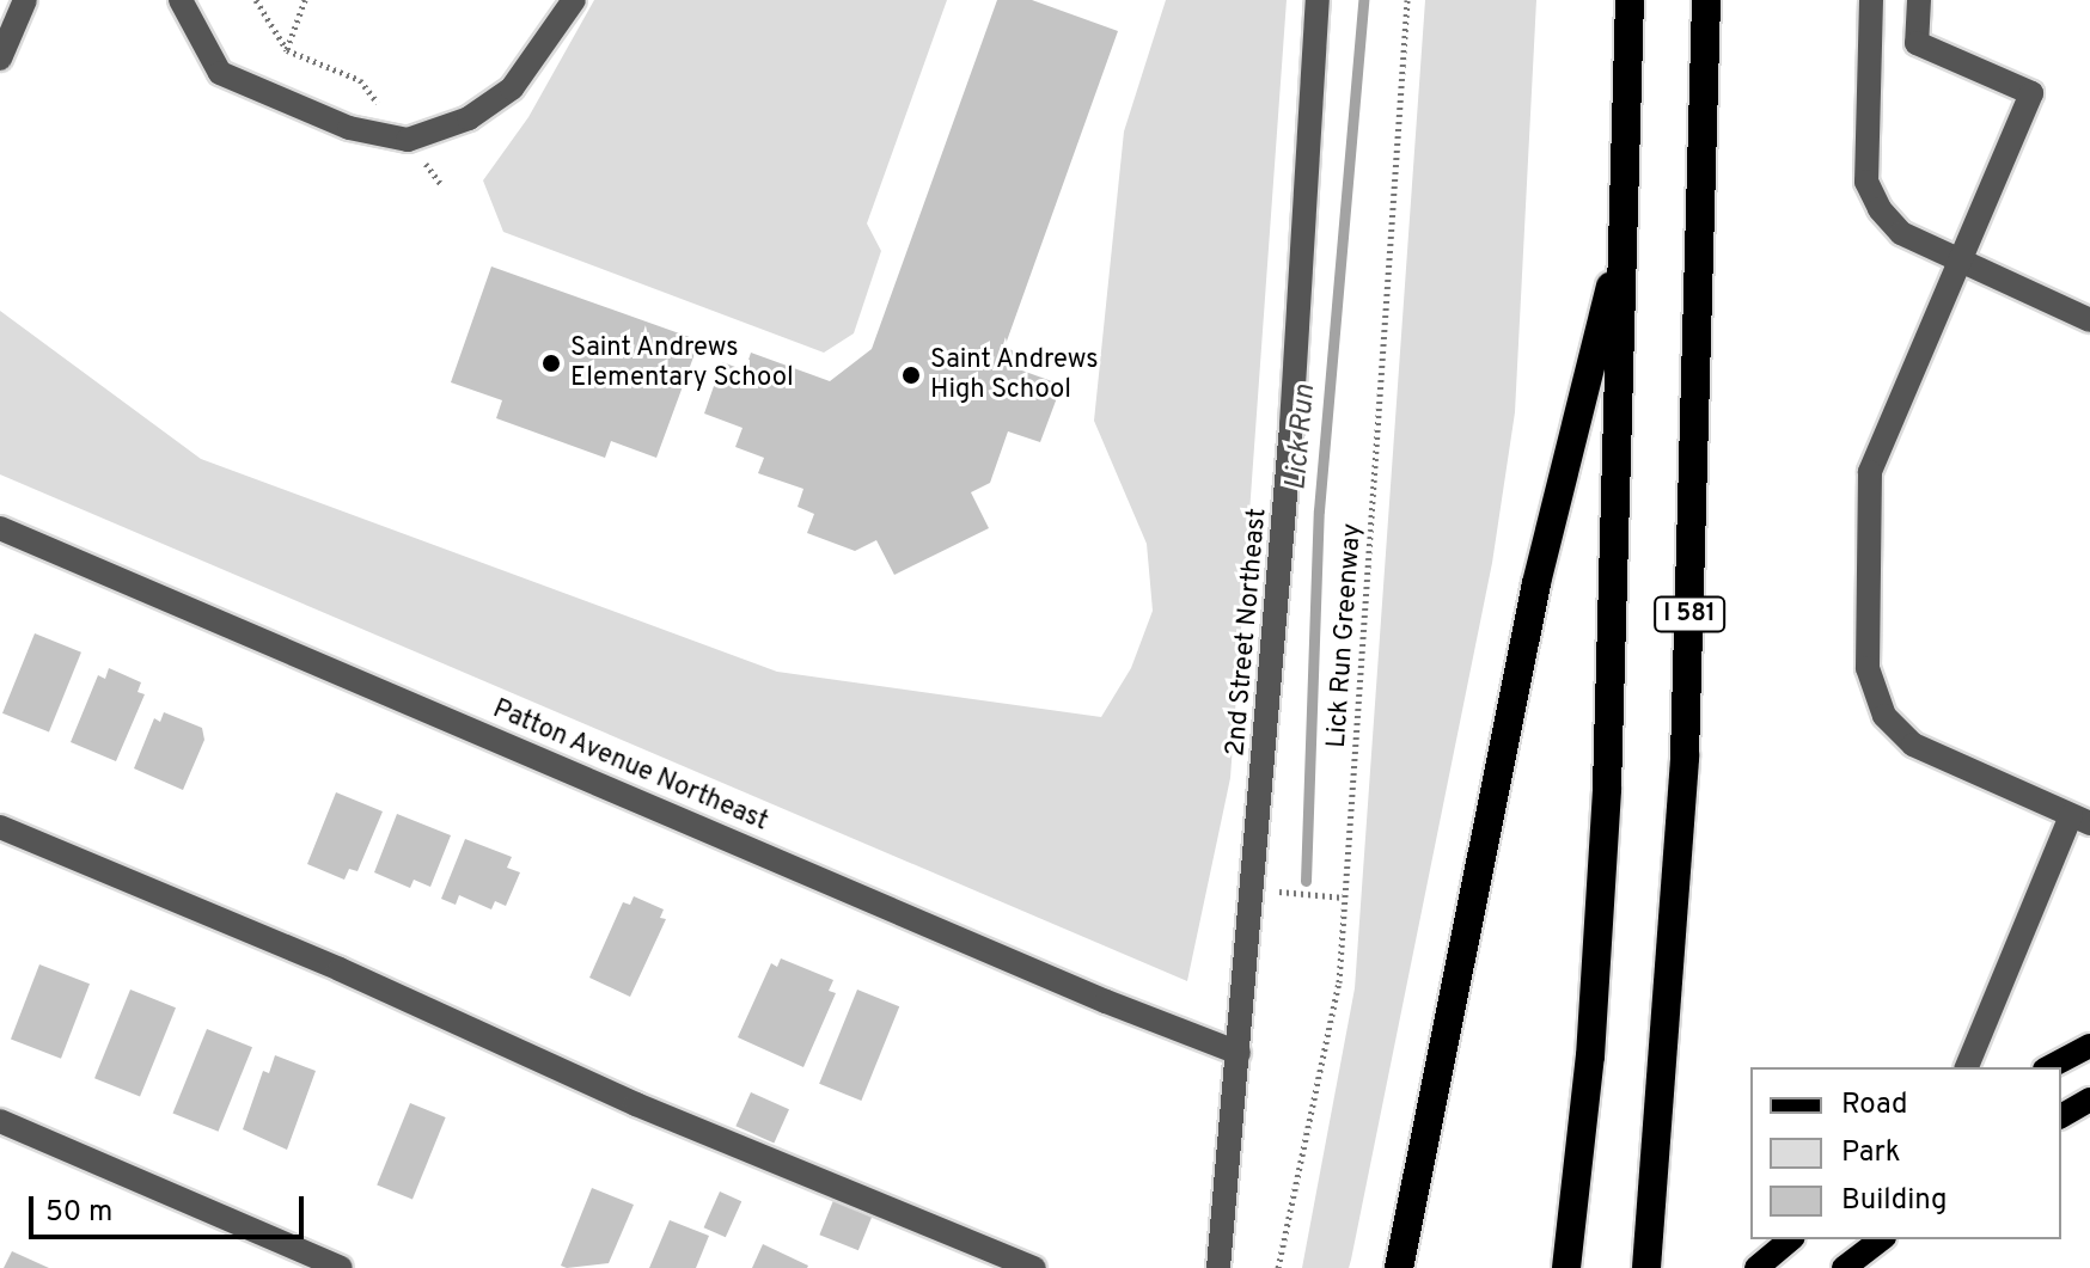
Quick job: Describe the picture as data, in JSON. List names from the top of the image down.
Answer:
{
  "streets": {
    "highway": ["I 581"],
    "street": ["2nd Street Northeast", "Patton Avenue Northeast"],
    "path": ["Lick Run Greenway"]
  },
  "crossings": [
    ["2nd Street Northeast", "Patton Avenue Northeast"]
  ],
  "water": ["Lick Run"],
  "places": ["Saint Andrews Elementary School", "Saint Andrews High School"],
  "legend": ["Road", "Park", "Building"],
  "scale_bar": "50 m"
}
